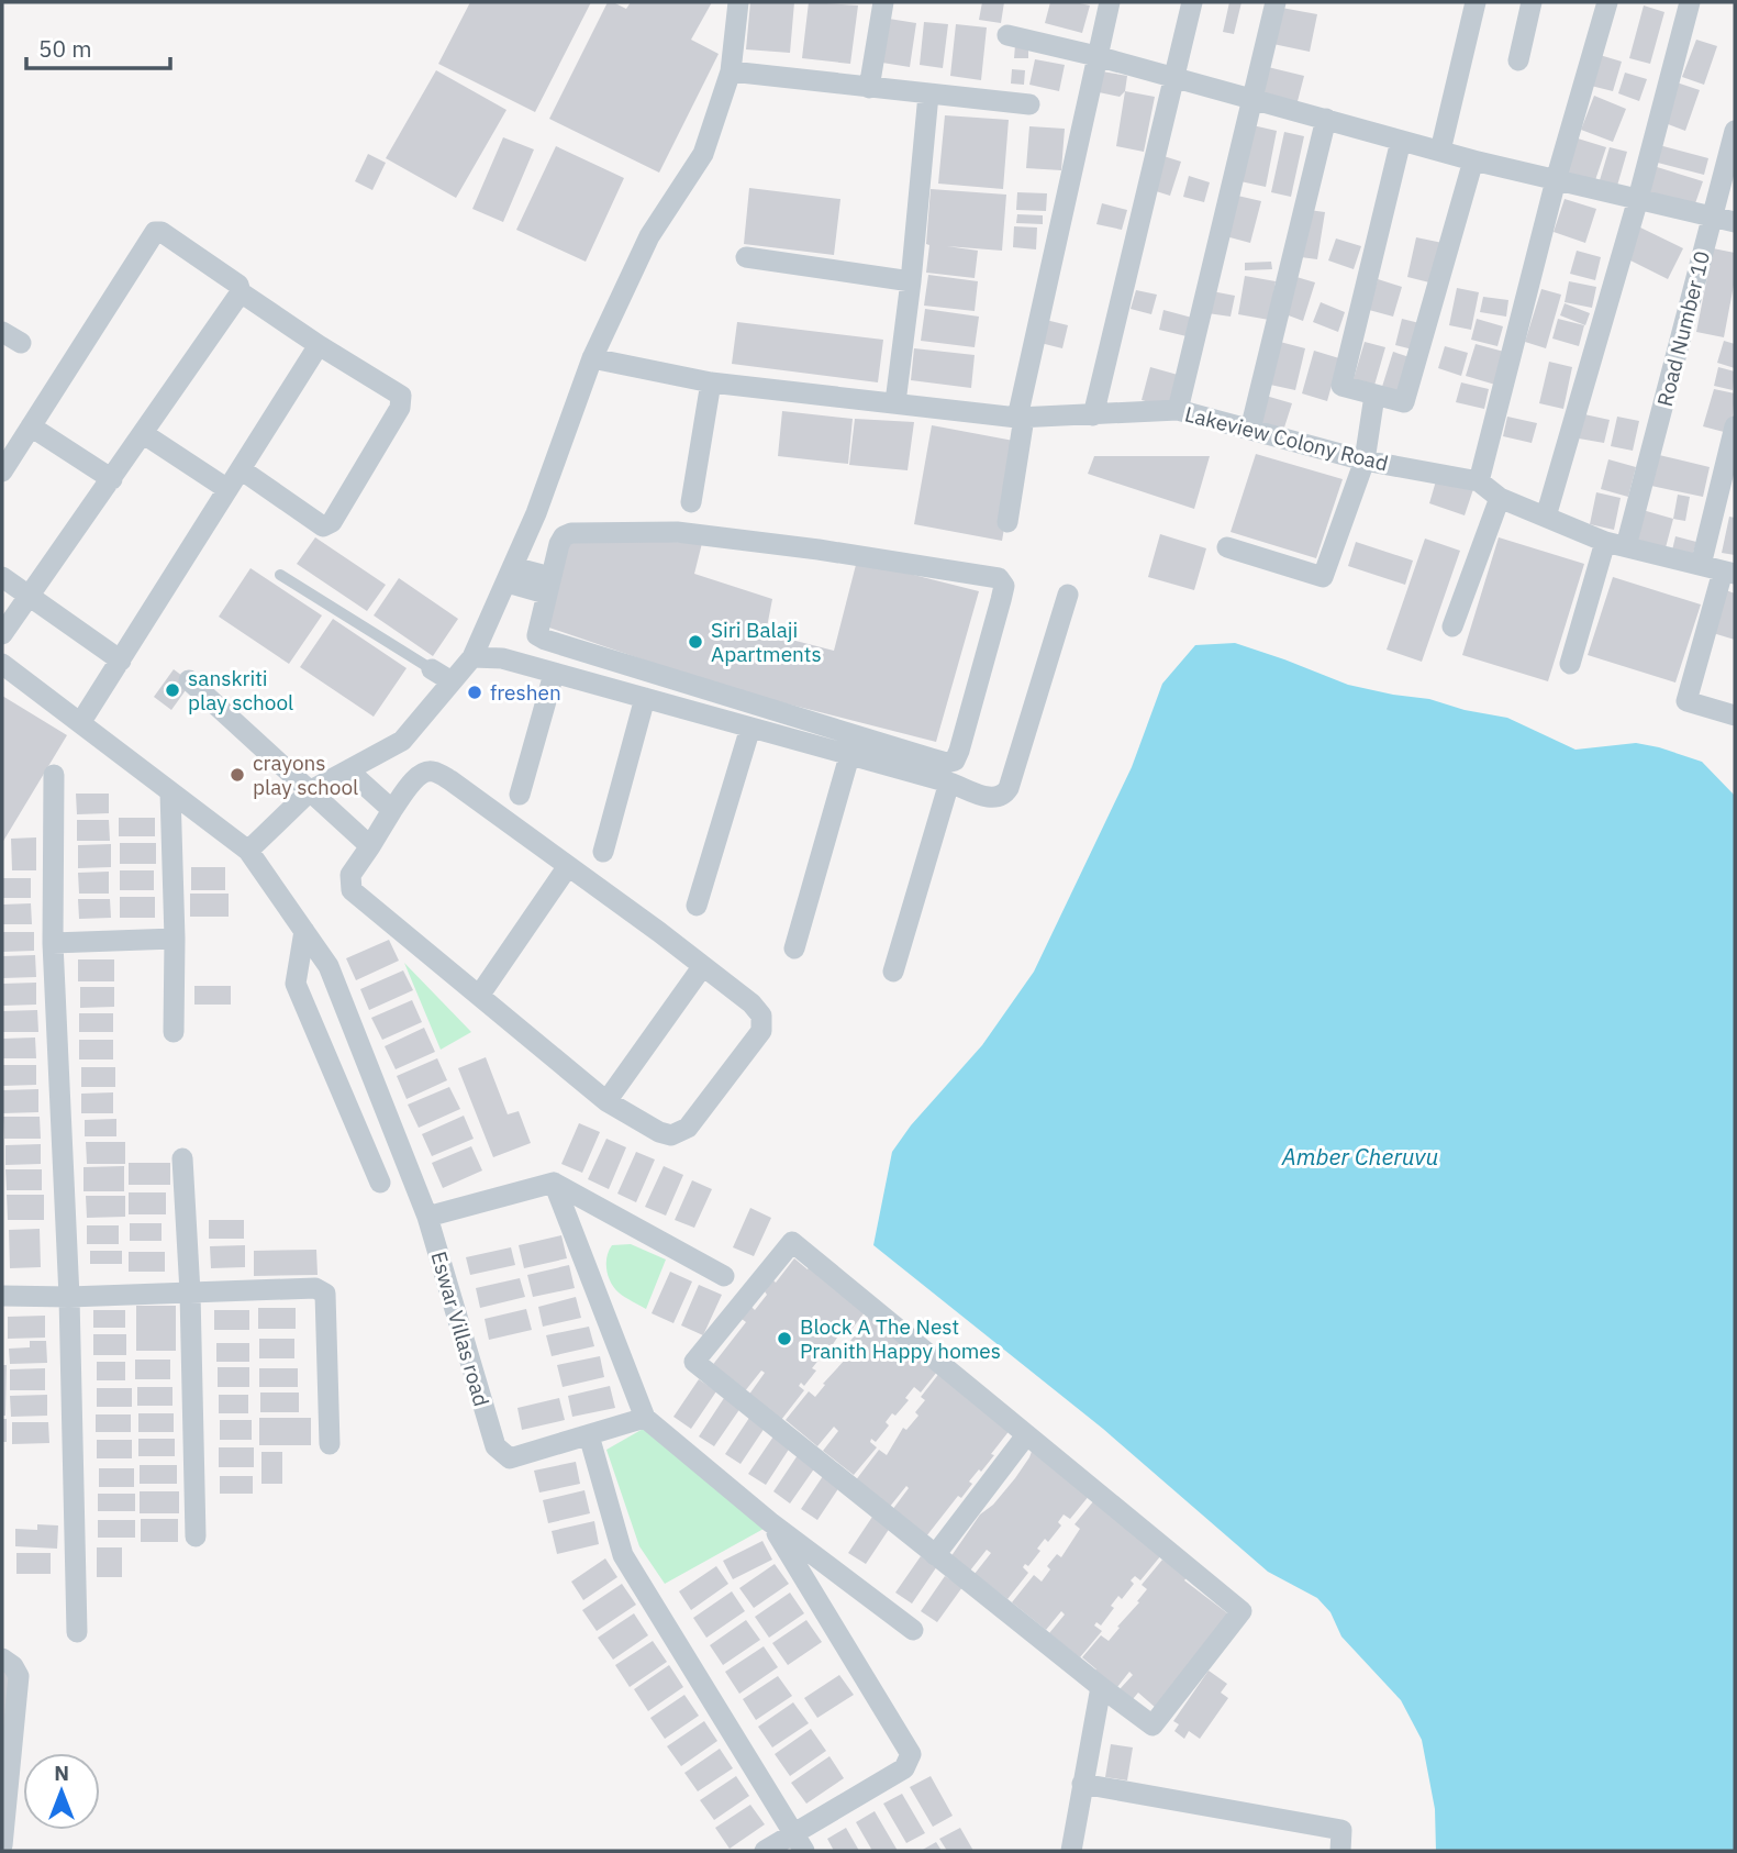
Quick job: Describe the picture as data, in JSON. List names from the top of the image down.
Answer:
{
  "streets": {
    "street": ["Road Number 10", "Lakeview Colony Road", "Eswar Villas road"]
  },
  "crossings": [
    ["Road Number 10", "Lakeview Colony Road"]
  ],
  "water": ["Amber Cheruvu"],
  "places": [
    "Siri Balaji Apartments",
    "sanskriti play school",
    "freshen",
    "crayons play school",
    "Block A The Nest Pranith Happy homes"
  ],
  "scale_bar": "50 m",
  "north": "top"
}
